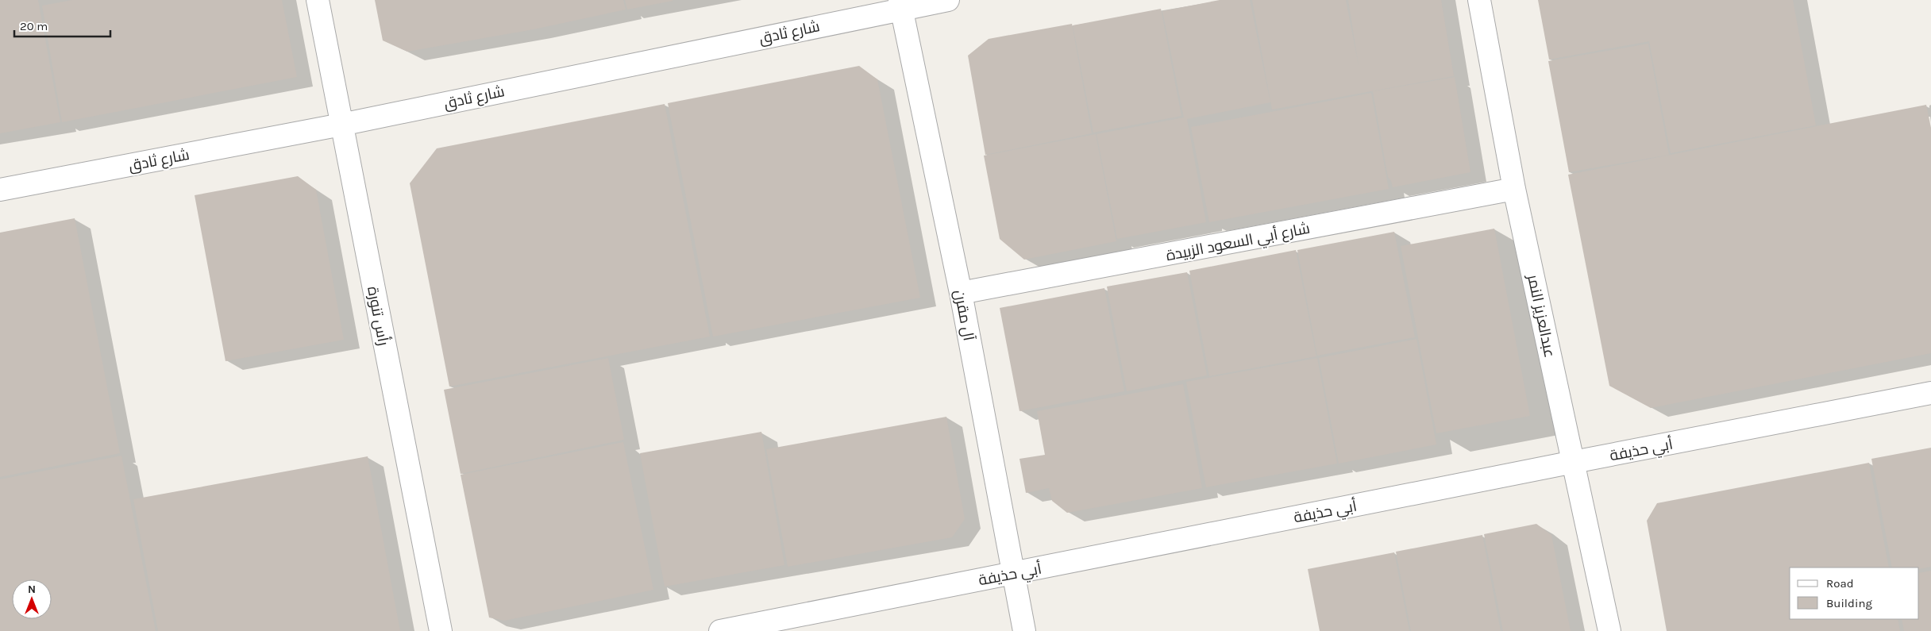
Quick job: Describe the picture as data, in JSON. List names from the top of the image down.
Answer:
{
  "streets": {
    "street": [
      "شارع ثادق",
      "شارع أبي السعود الزبيدة",
      "آل مقرن",
      "رأس تنورة",
      "عبدالعزيز النمر",
      "أبي حذيفة"
    ]
  },
  "crossings": [
    ["شارع ثادق", "آل مقرن"],
    ["شارع ثادق", "رأس تنورة"],
    ["شارع أبي السعود الزبيدة", "آل مقرن"],
    ["شارع أبي السعود الزبيدة", "عبدالعزيز النمر"],
    ["آل مقرن", "أبي حذيفة"],
    ["عبدالعزيز النمر", "أبي حذيفة"]
  ],
  "legend": ["Road", "Building"],
  "scale_bar": "20 m",
  "north": "top"
}
